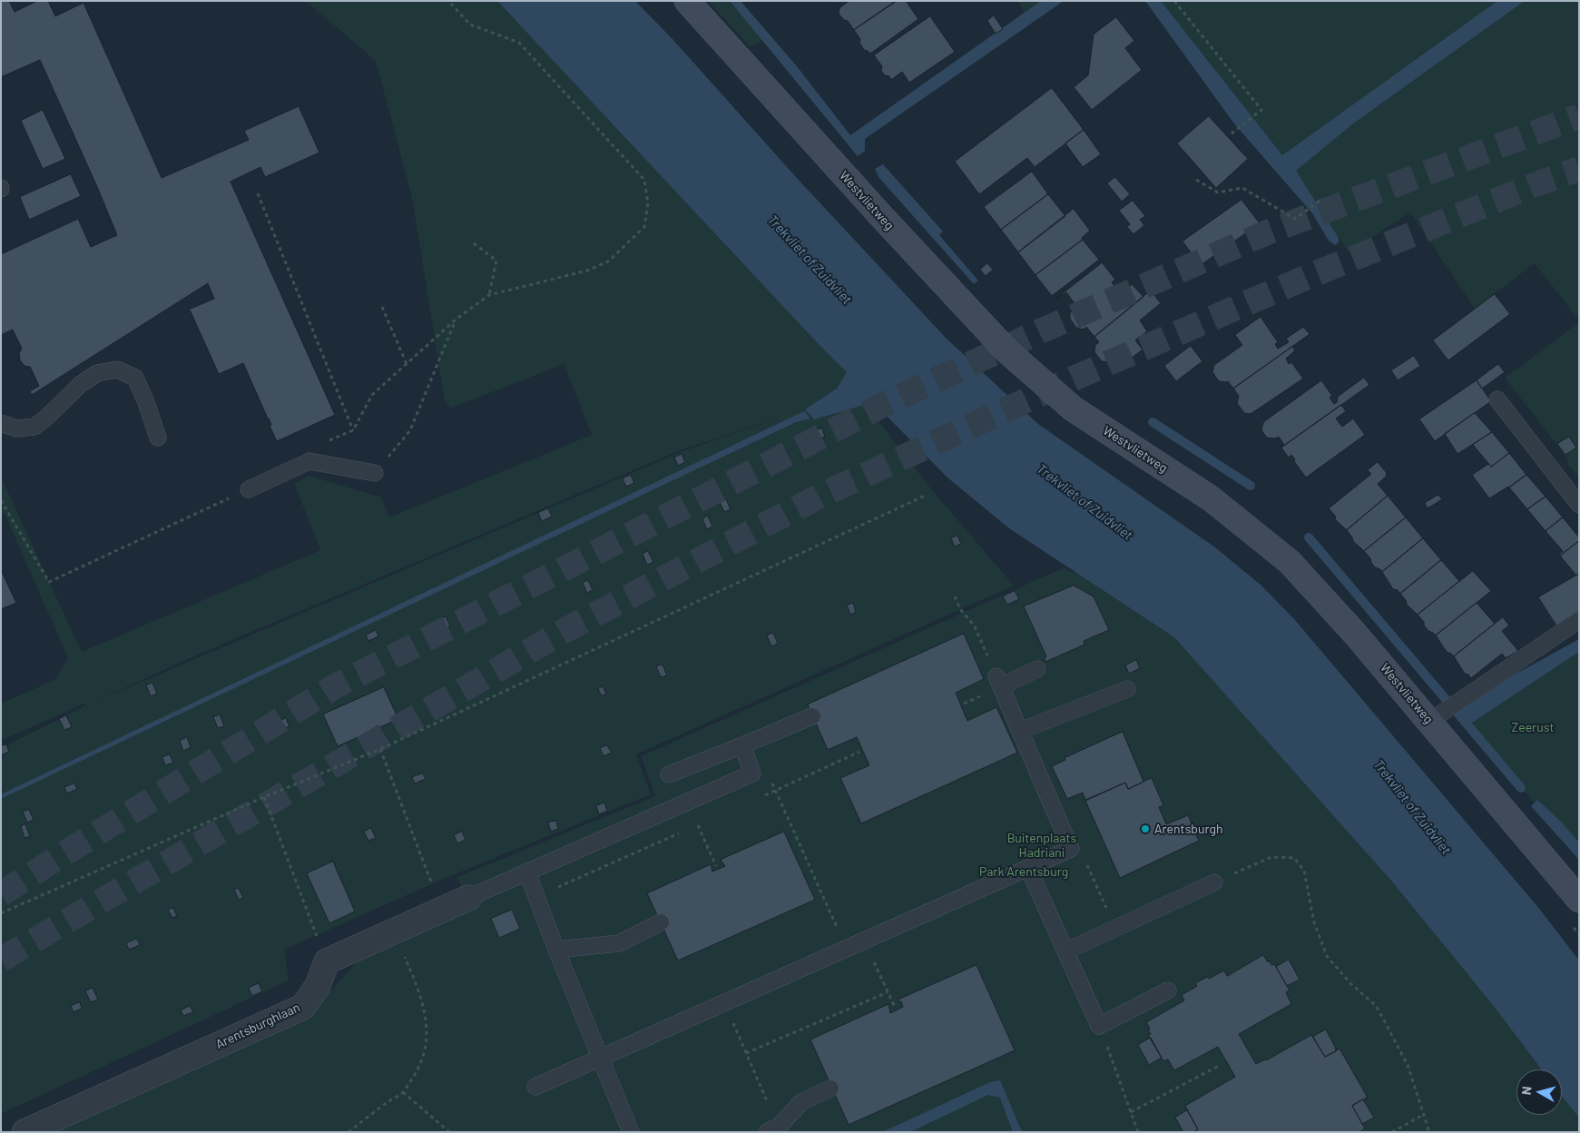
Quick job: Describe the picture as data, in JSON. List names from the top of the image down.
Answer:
{
  "streets": {
    "street": ["Westvlietweg", "Arentsburghlaan"]
  },
  "water": ["Trekvliet of Zuidvliet"],
  "parks": ["Zeerust", "Buitenplaats Hadriani", "Park Arentsburg"],
  "places": ["Arentsburgh"],
  "north": "left"
}
